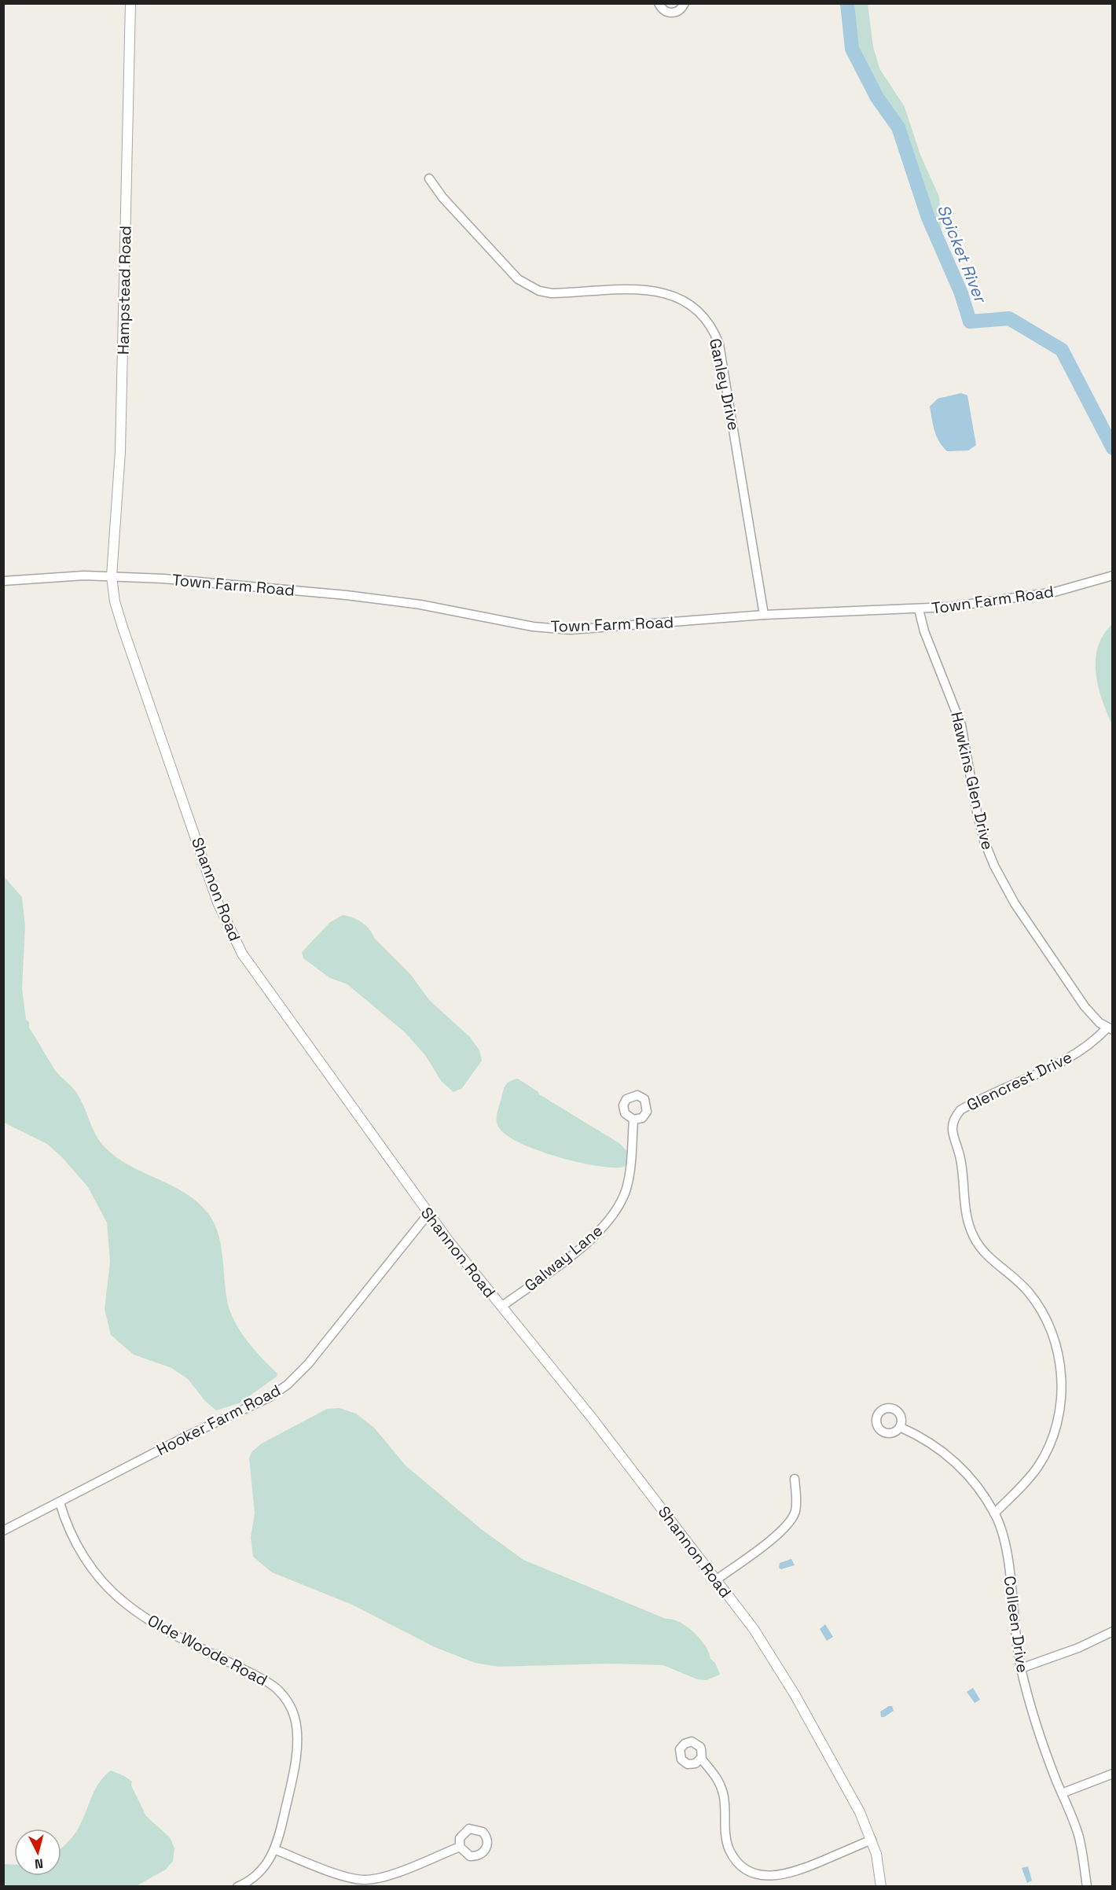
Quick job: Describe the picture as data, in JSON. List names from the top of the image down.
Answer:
{
  "streets": {
    "street": [
      "Hampstead Road",
      "Ganley Drive",
      "Town Farm Road",
      "Hawkins Glen Drive",
      "Shannon Road",
      "Glencrest Drive",
      "Galway Lane",
      "Hooker Farm Road",
      "Colleen Drive",
      "Olde Woode Road"
    ]
  },
  "crossings": [
    ["Hampstead Road", "Town Farm Road"],
    ["Hampstead Road", "Shannon Road"],
    ["Ganley Drive", "Town Farm Road"],
    ["Town Farm Road", "Hawkins Glen Drive"],
    ["Town Farm Road", "Shannon Road"],
    ["Hawkins Glen Drive", "Glencrest Drive"],
    ["Shannon Road", "Galway Lane"],
    ["Shannon Road", "Hooker Farm Road"],
    ["Glencrest Drive", "Colleen Drive"],
    ["Hooker Farm Road", "Olde Woode Road"]
  ],
  "water": ["Spicket River"],
  "north": "bottom"
}
